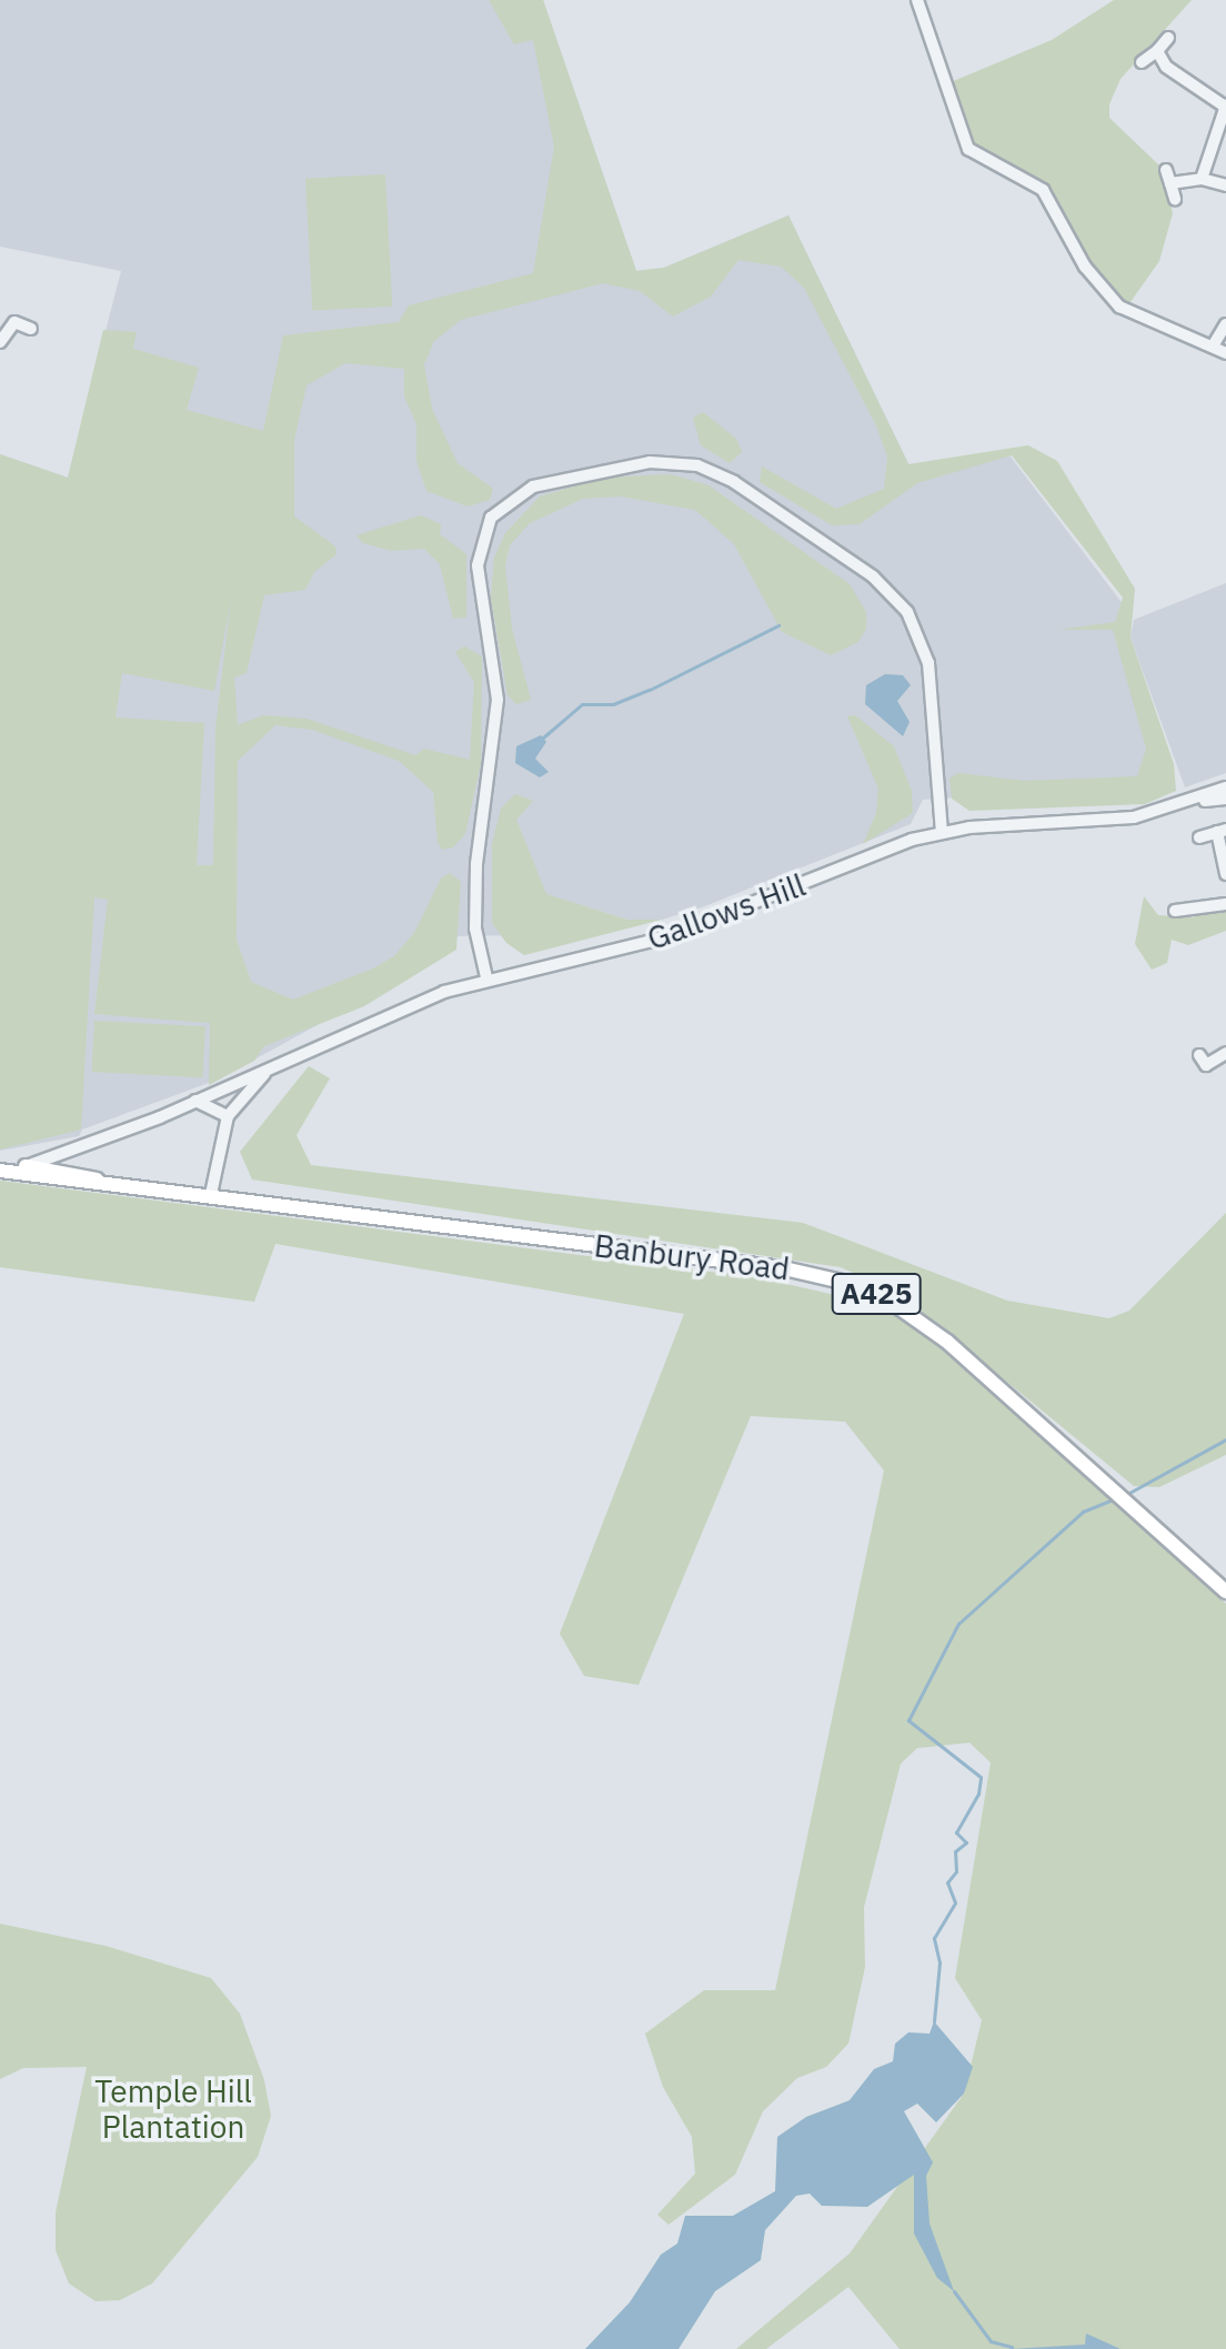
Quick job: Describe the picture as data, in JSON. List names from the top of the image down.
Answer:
{
  "streets": {
    "main road": ["Banbury Road", "A425"],
    "street": ["Gallows Hill"]
  },
  "crossings": [
    ["Gallows Hill", "Banbury Road"]
  ],
  "parks": ["Temple Hill Plantation"]
}
